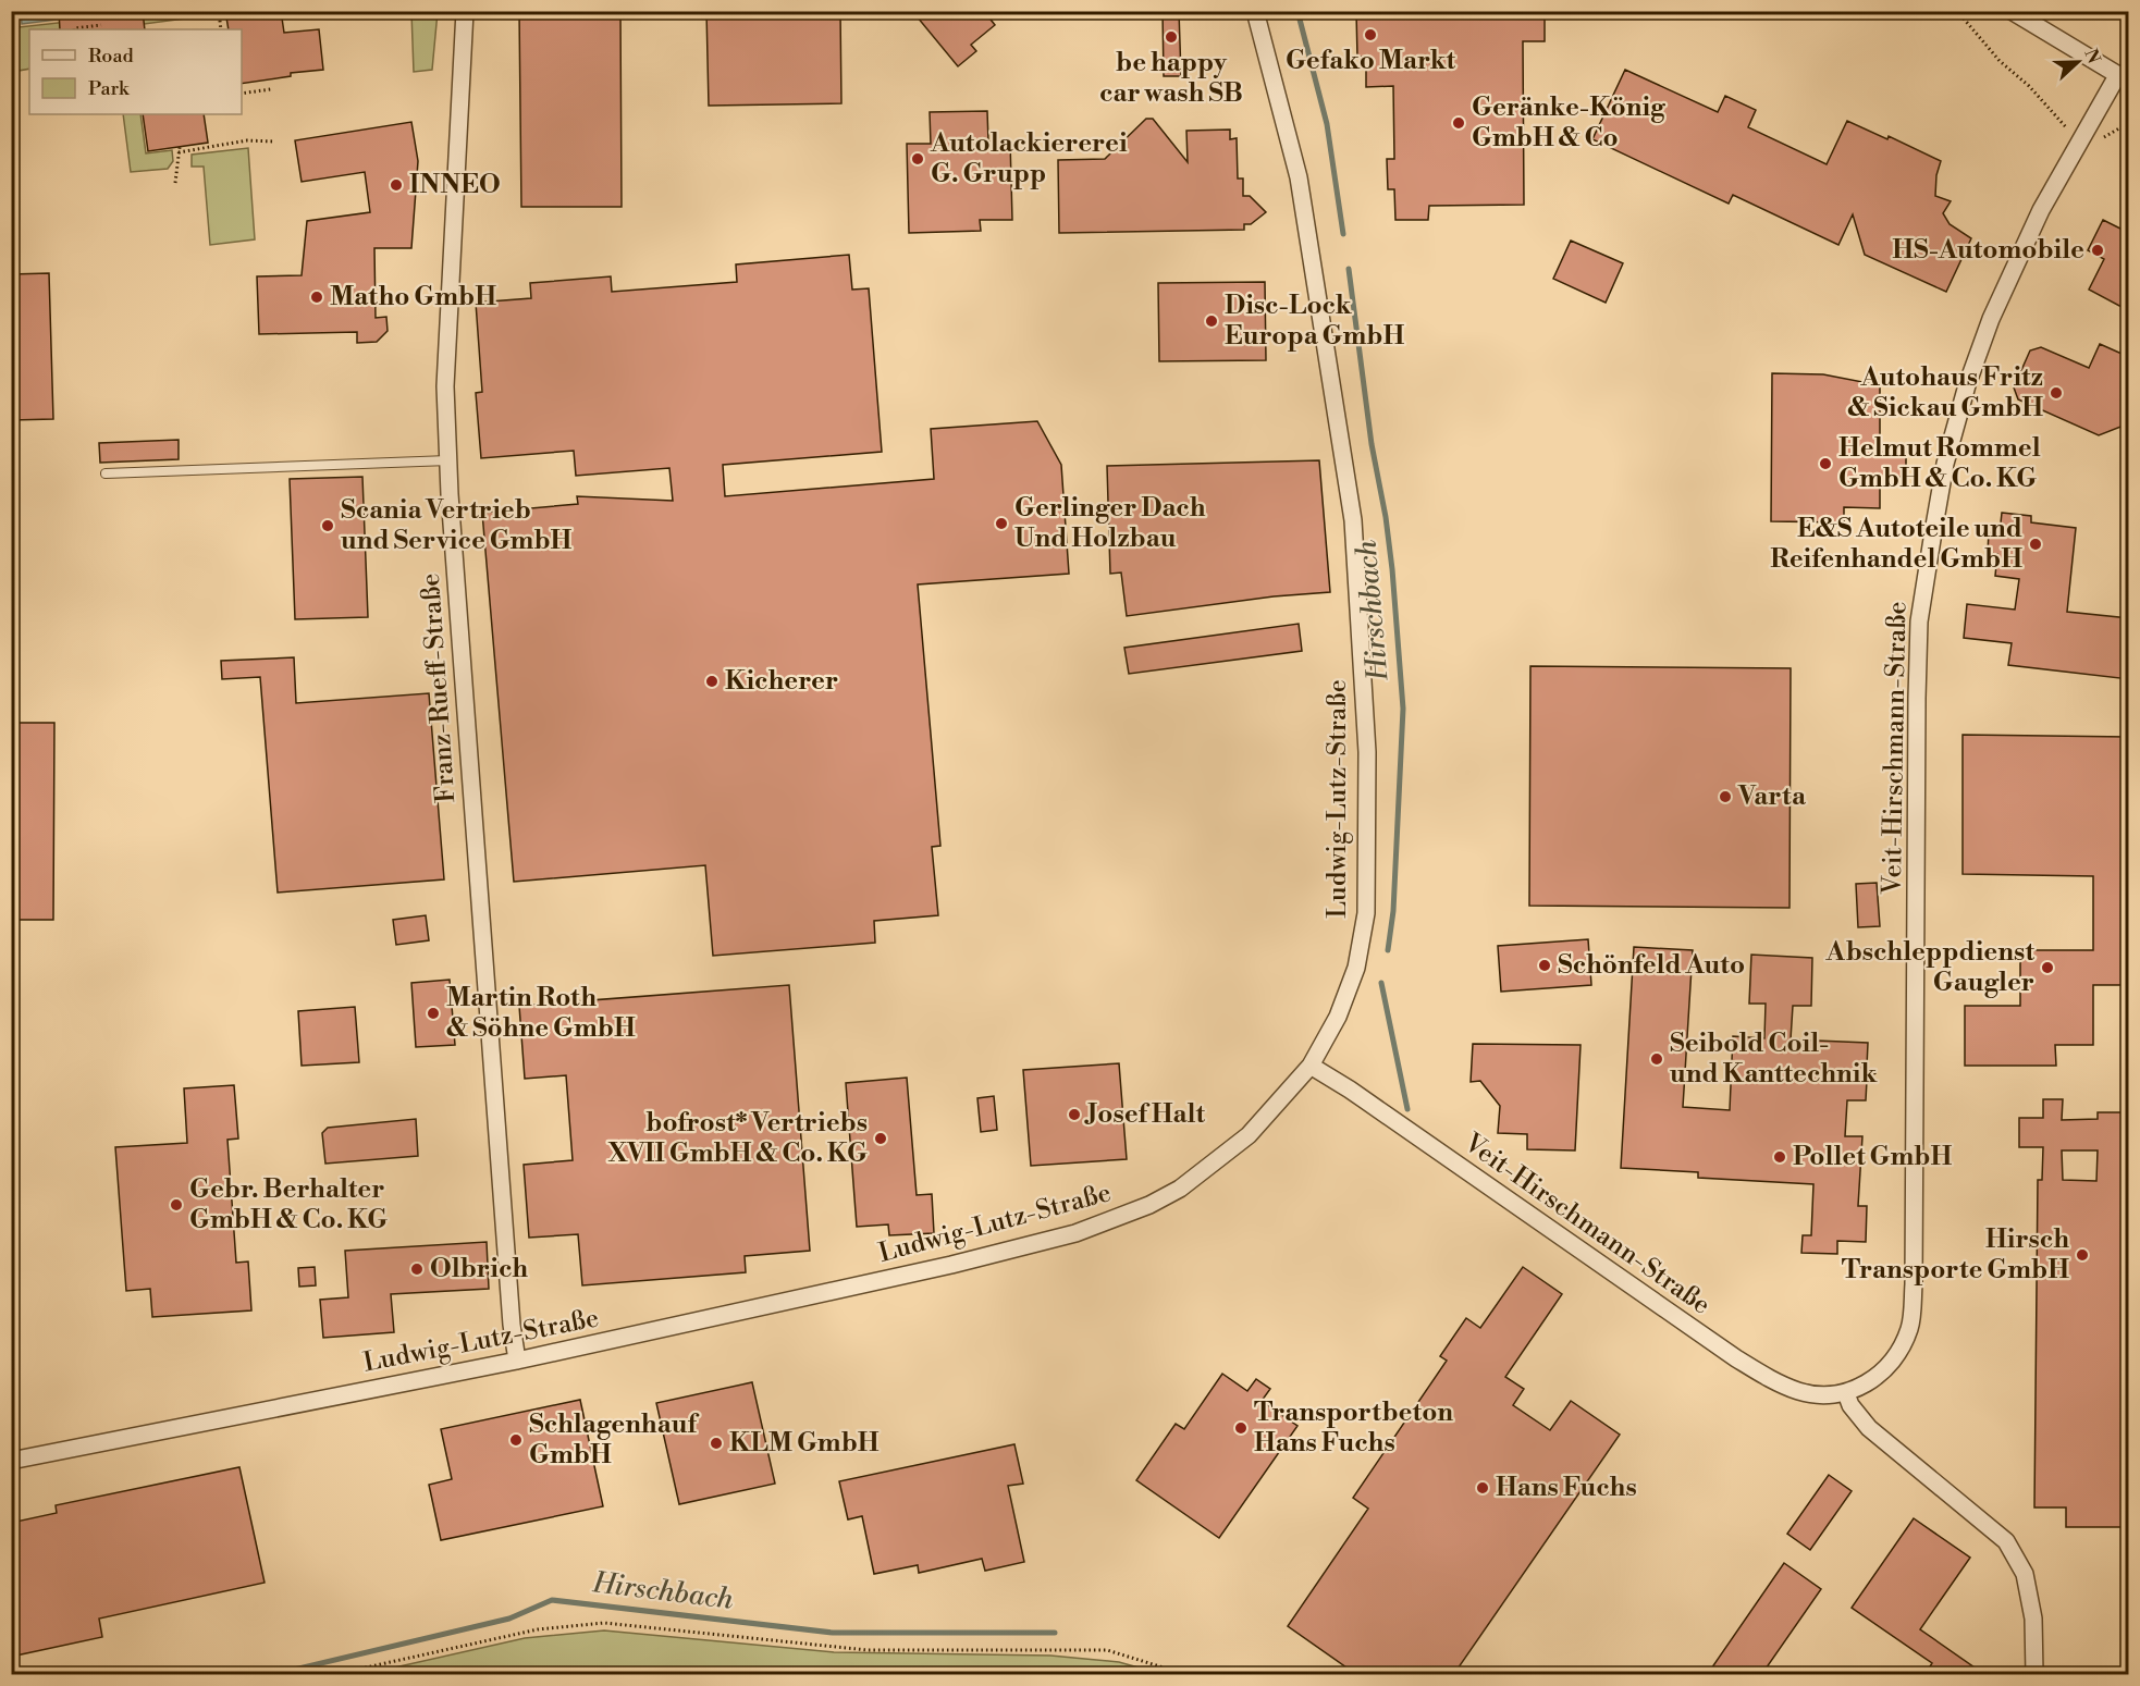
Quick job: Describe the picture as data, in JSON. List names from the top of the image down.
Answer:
{
  "streets": {
    "street": ["Franz-Rueff-Straße", "Veit-Hirschmann-Straße", "Ludwig-Lutz-Straße"]
  },
  "crossings": [
    ["Franz-Rueff-Straße", "Ludwig-Lutz-Straße"],
    ["Veit-Hirschmann-Straße", "Ludwig-Lutz-Straße"]
  ],
  "water": ["Hirschbach"],
  "places": [
    "Gefako Markt",
    "be happy car wash SB",
    "Geränke-König GmbH & Co",
    "Autolackiererei G. Grupp",
    "INNEO",
    "HS-Automobile",
    "Matho GmbH",
    "Disc-Lock Europa GmbH",
    "Autohaus Fritz & Sickau GmbH",
    "Helmut Rommel GmbH & Co. KG",
    "Gerlinger Dach Und Holzbau",
    "Scania Vertrieb und Service GmbH",
    "E&S Autoteile und Reifenhandel GmbH",
    "Kicherer",
    "Varta",
    "Schönfeld Auto",
    "Abschleppdienst Gaugler",
    "Martin Roth & Söhne GmbH",
    "Seibold Coil- und Kanttechnik",
    "Josef Halt",
    "bofrost* Vertriebs XVII GmbH & Co. KG",
    "Pollet GmbH",
    "Gebr. Berhalter GmbH & Co. KG",
    "Hirsch Transporte GmbH",
    "Olbrich",
    "Transportbeton Hans Fuchs",
    "Schlagenhauf GmbH",
    "KLM GmbH",
    "Hans Fuchs"
  ],
  "legend": ["Road", "Park"],
  "north": "right"
}
